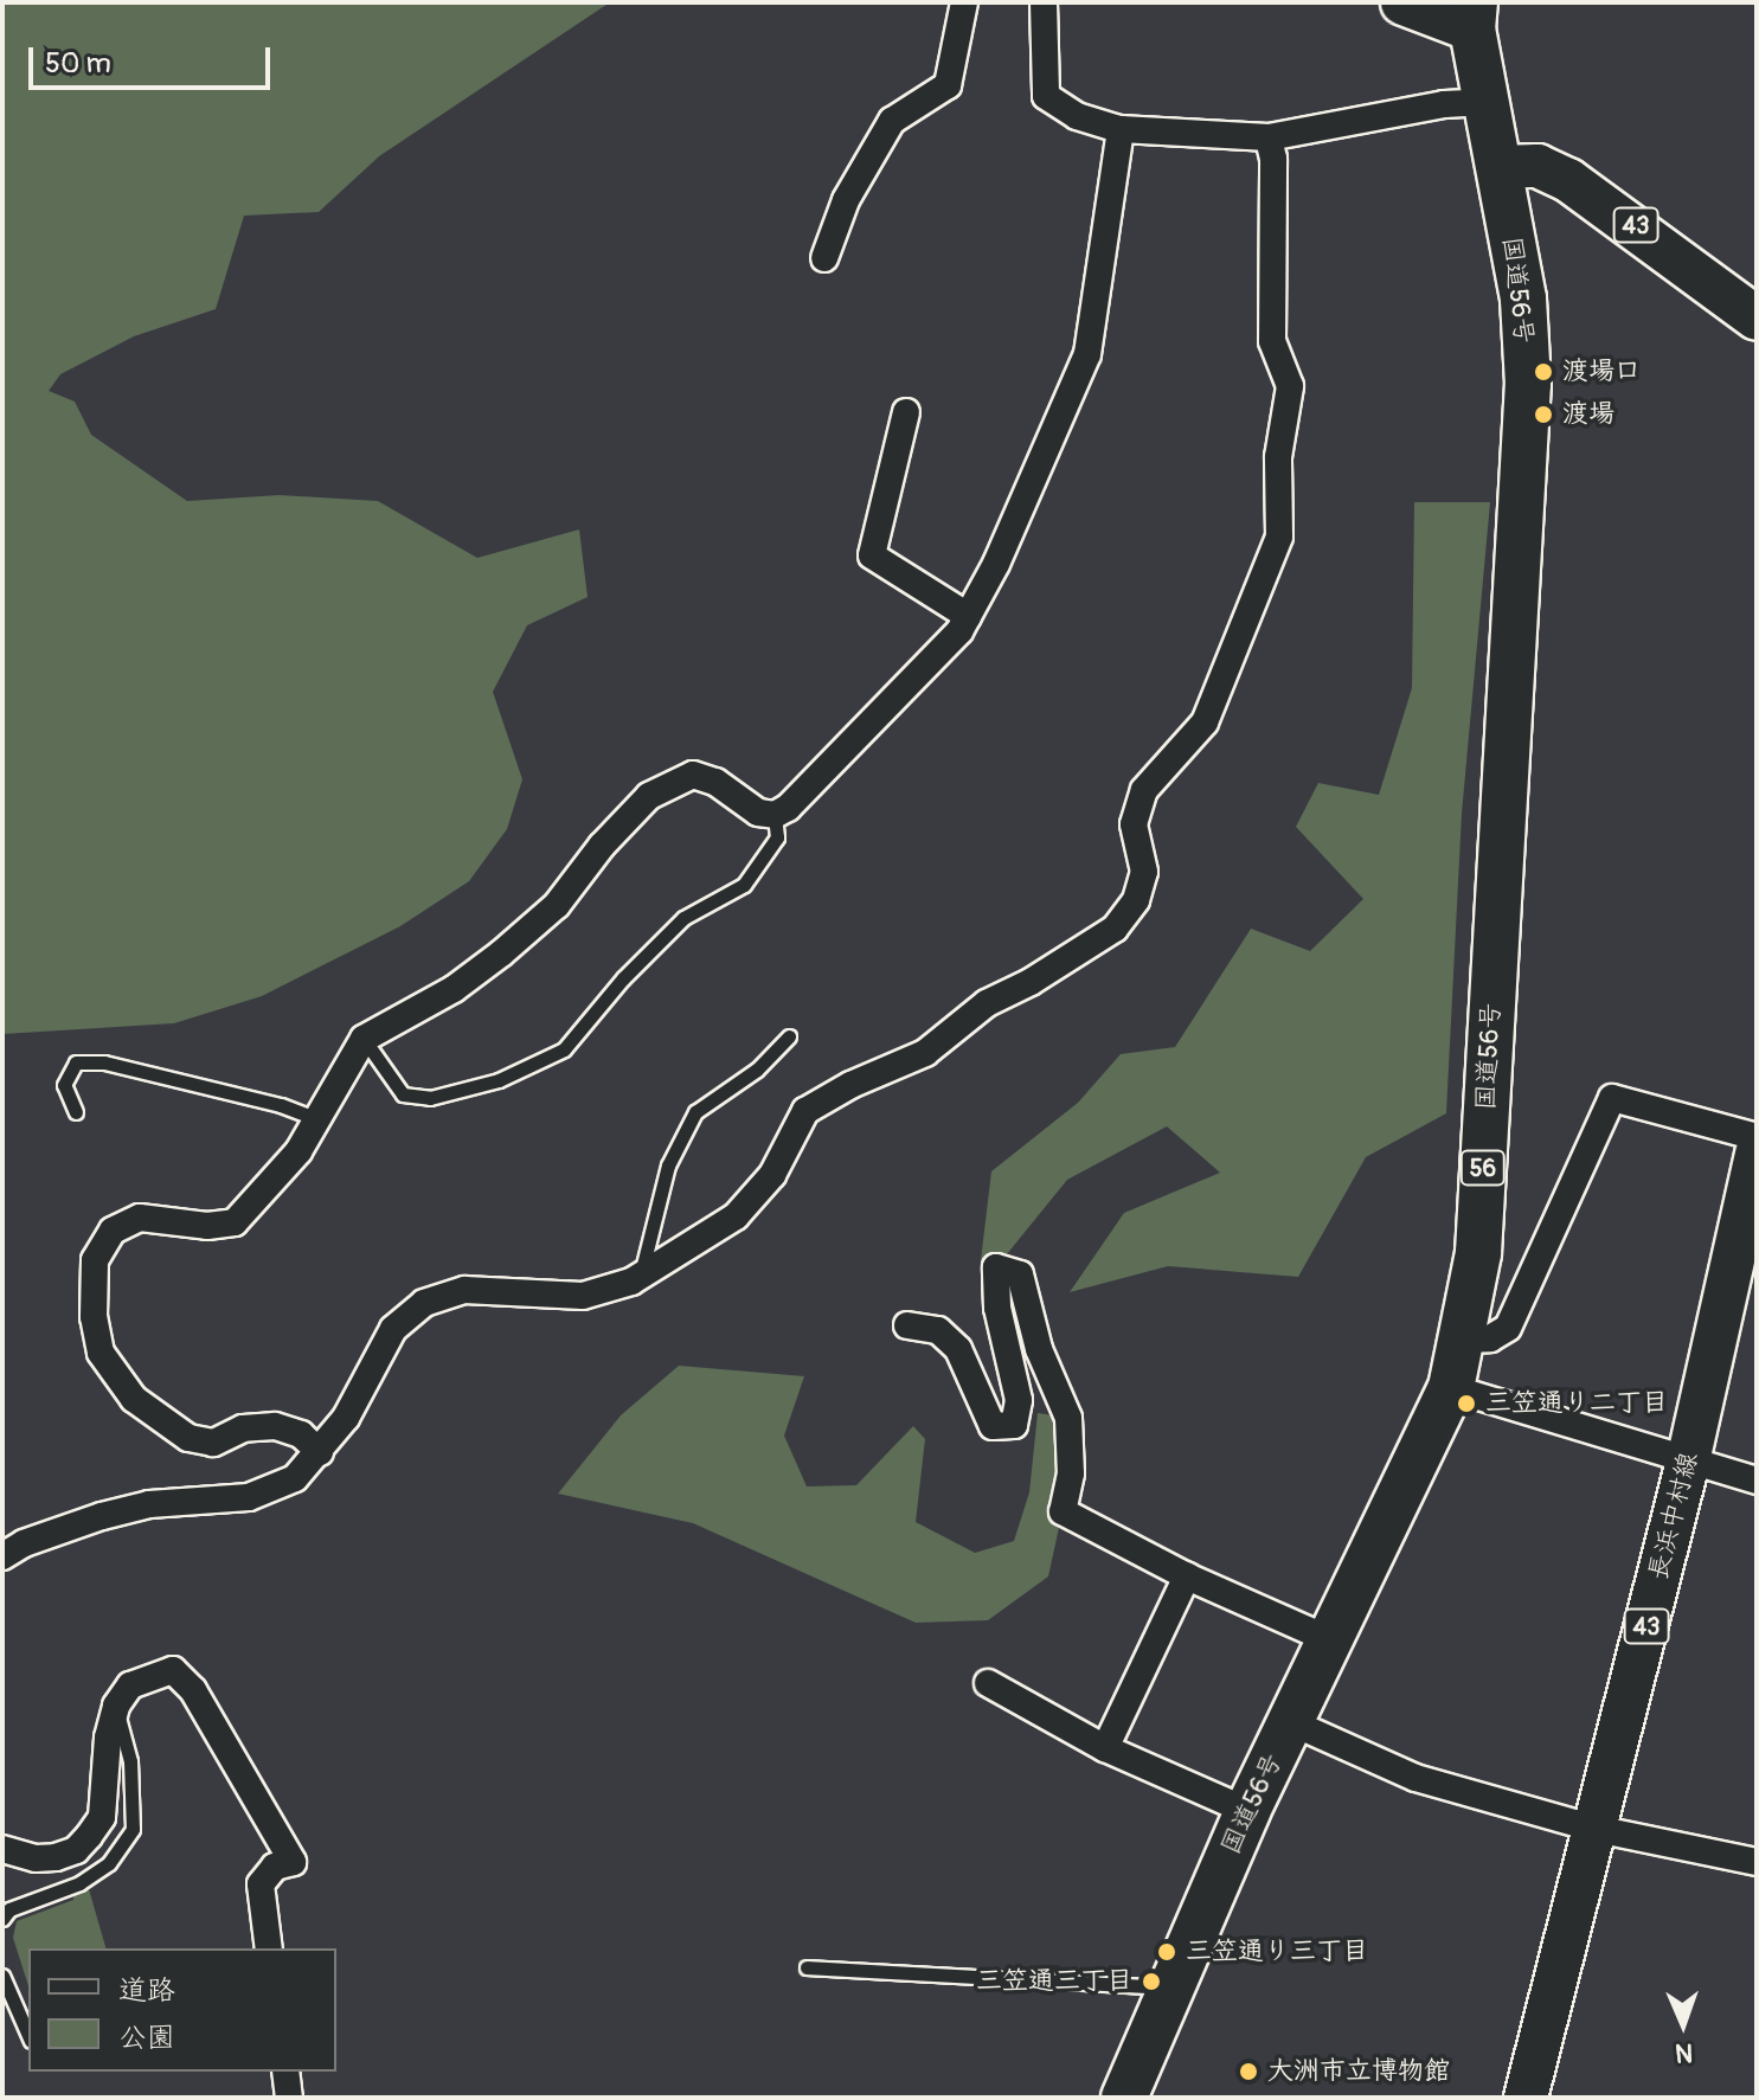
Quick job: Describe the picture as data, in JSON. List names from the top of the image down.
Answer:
{
  "streets": {
    "highway": ["国道56号", "56"],
    "main road": ["43", "長浜中村線"]
  },
  "crossings": [
    ["43", "国道56号"]
  ],
  "places": [
    "渡場口",
    "渡場",
    "三笠通り二丁目",
    "三笠通り三丁目",
    "三笠通三丁目",
    "大洲市立博物館"
  ],
  "legend": ["道路", "公園"],
  "scale_bar": "50 m",
  "north": "bottom"
}
